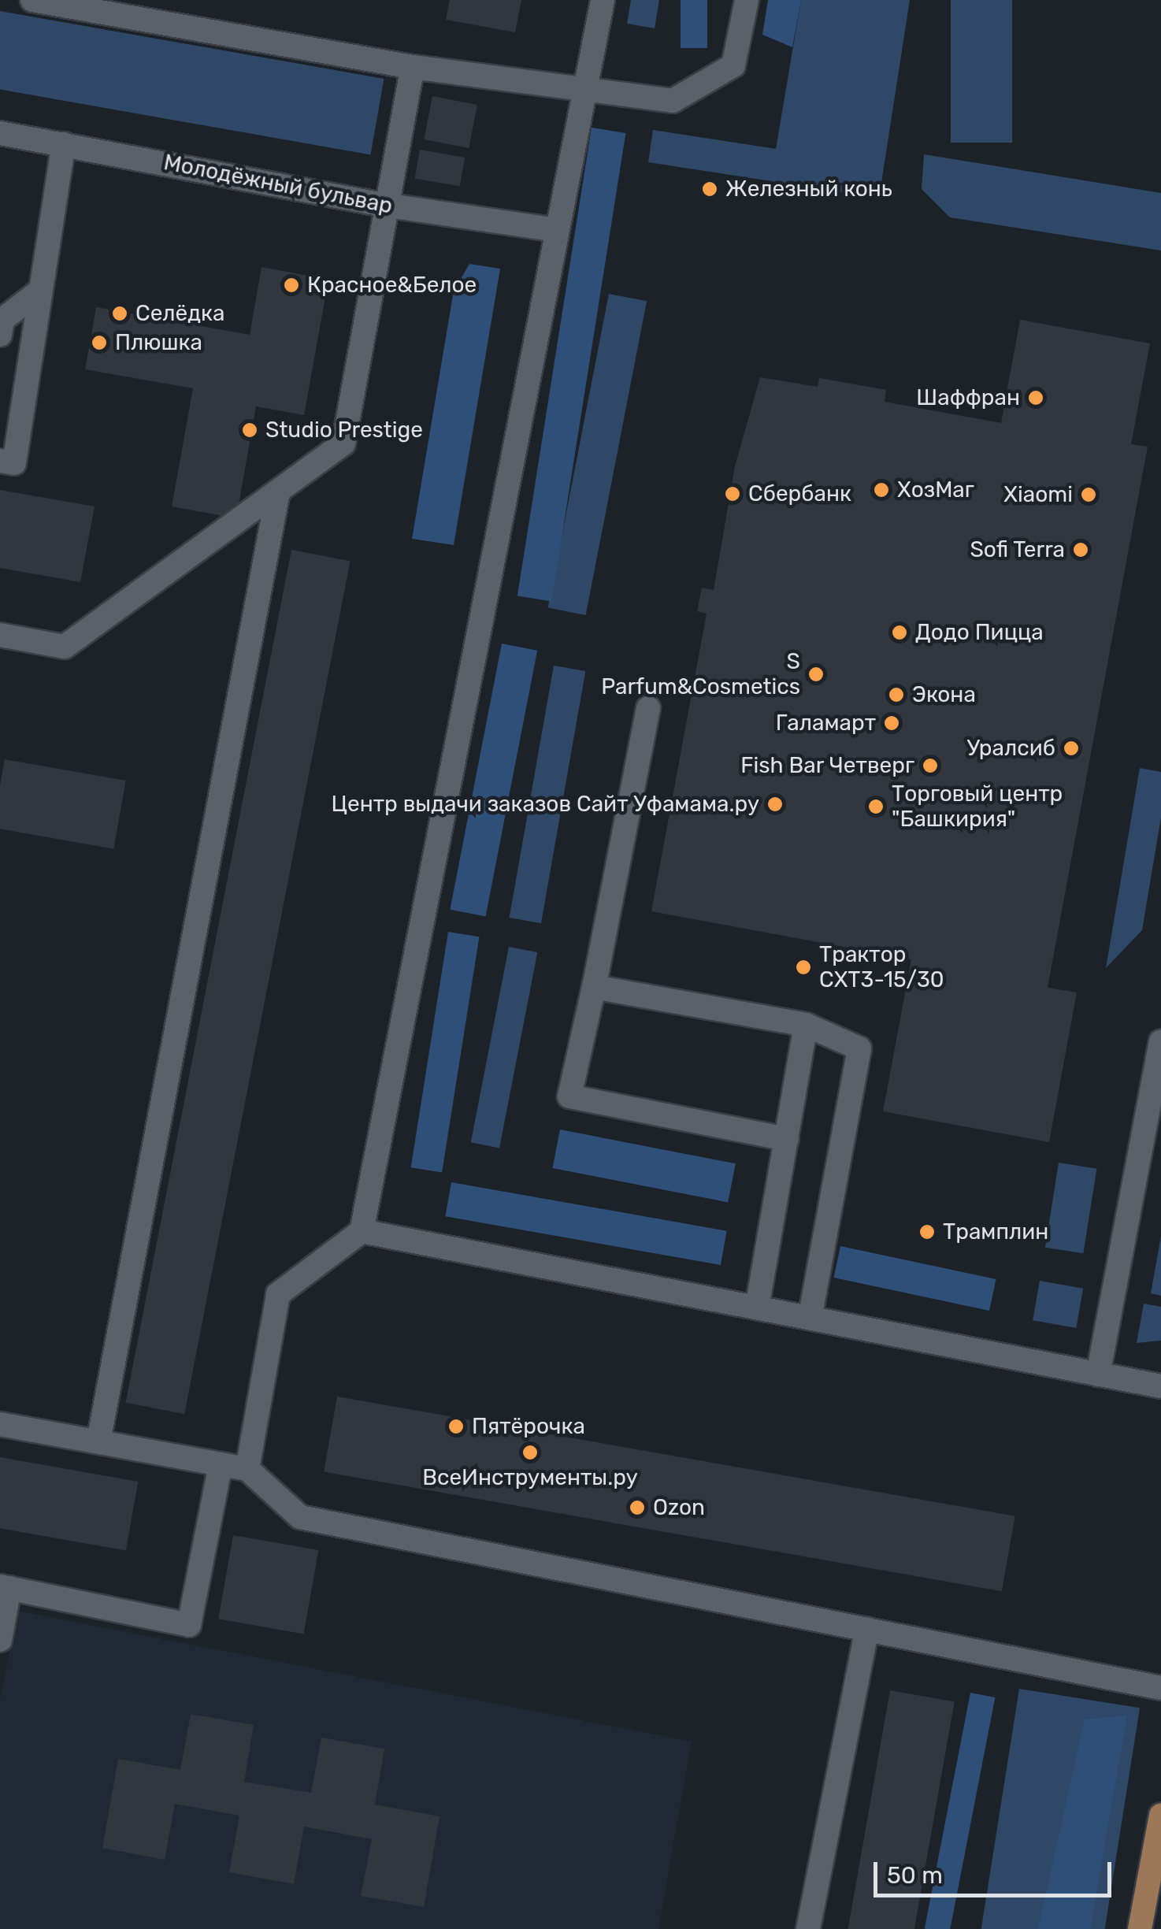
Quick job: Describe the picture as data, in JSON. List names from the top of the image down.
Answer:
{
  "streets": {
    "street": ["Молодёжный бульвар"]
  },
  "places": [
    "Железный конь",
    "Красное&Белое",
    "Селёдка",
    "Плюшка",
    "Шаффран",
    "Studio Prestige",
    "ХозМаг",
    "Сбербанк",
    "Xiaomi",
    "Sofi Terra",
    "Додо Пицца",
    "S Parfum&Cosmetics",
    "Экона",
    "Галамарт",
    "Уралсиб",
    "Fish Bar Четверг",
    "Центр выдачи заказов Сайт Уфамама.ру",
    "Торговый центр \"Башкирия\"",
    "Трактор СХТ3-15/30",
    "Трамплин",
    "Пятёрочка",
    "ВсеИнструменты.ру",
    "Ozon"
  ],
  "scale_bar": "50 m"
}
